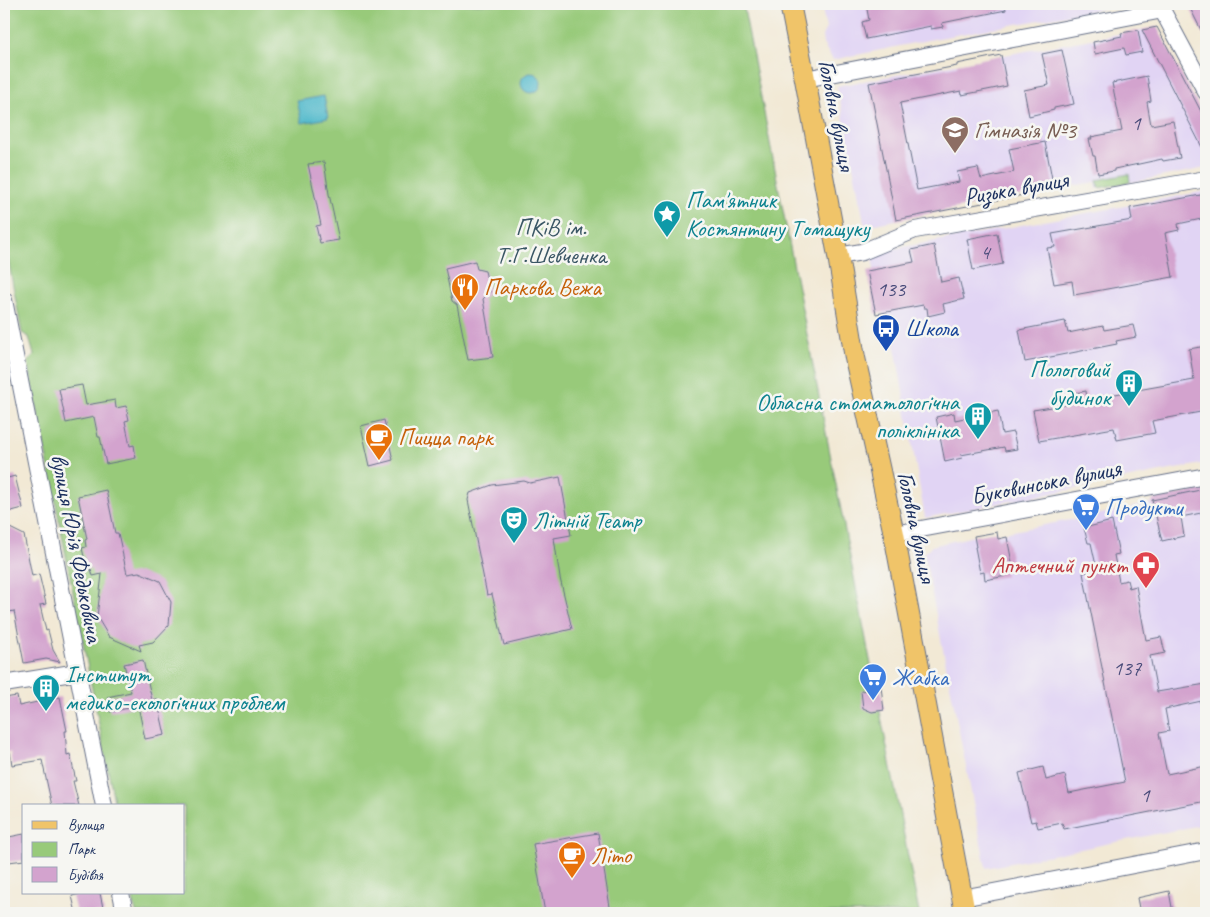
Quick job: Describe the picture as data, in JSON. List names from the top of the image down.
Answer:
{
  "streets": {
    "main road": ["Головна вулиця"],
    "street": ["Ризька вулиця", "Буковинська вулиця", "вулиця Юрія Федьковича"]
  },
  "crossings": [
    ["Головна вулиця", "Ризька вулиця"],
    ["Головна вулиця", "Буковинська вулиця"]
  ],
  "parks": ["ПКіВ ім. Т.Г.Шевченка"],
  "places": {
    "school or university": ["Гімназія №3"],
    "place": ["Пам'ятник Костянтину Томащуку"],
    "restaurant": ["Паркова Вежа"],
    "bus stop": ["Школа"],
    "building": ["Пологовий будинок", "Обласна стоматологічна поліклініка", "Інститут медико-екологічних проблем"],
    "cafe": ["Пицца парк", "Літо"],
    "supermarket": ["Продукти", "Жабка"],
    "theatre": ["Літній Театр"],
    "pharmacy": ["Аптечний пункт"]
  },
  "house_numbers": [
    "1",
    "4",
    "133",
    "137",
    "1"
  ],
  "legend": ["Вулиця", "Парк", "Будівля"]
}
